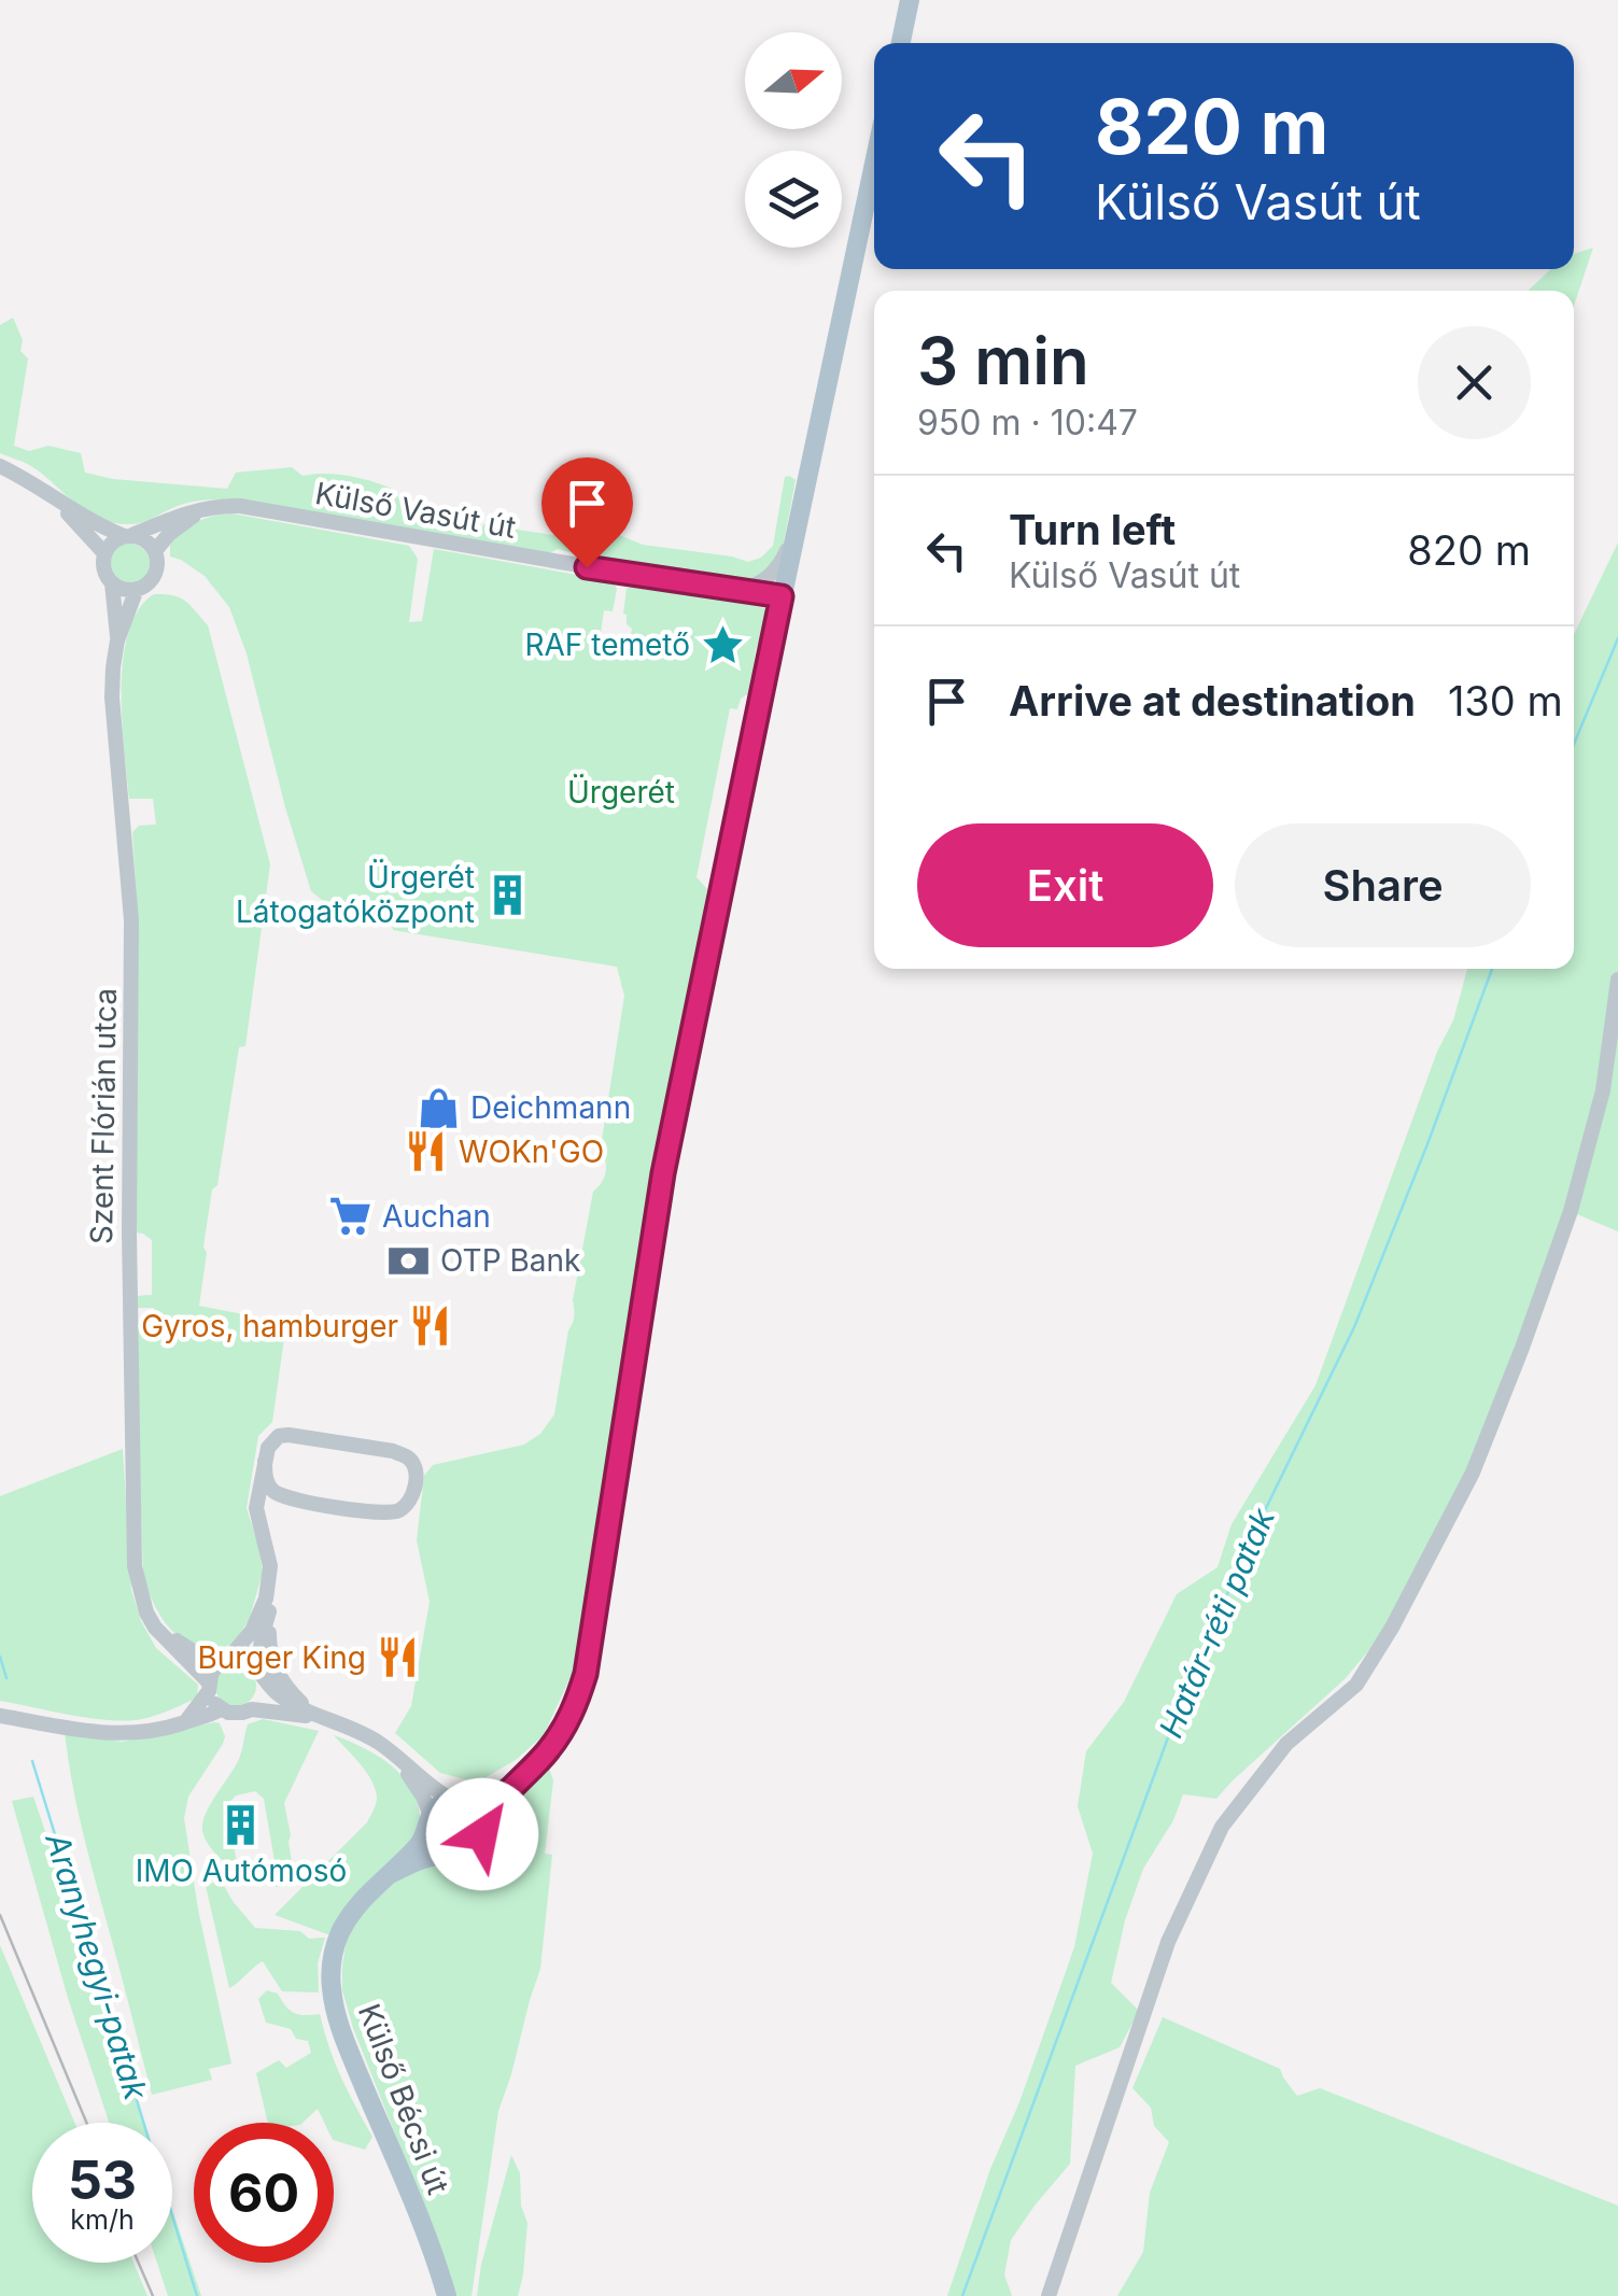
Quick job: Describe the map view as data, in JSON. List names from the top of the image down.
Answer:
{
  "streets": {
    "main road": ["Külső Bécsi út"],
    "street": ["Külső Vasút út", "Szent Flórián utca"]
  },
  "crossings": [
    ["Külső Vasút út", "Szent Flórián utca"]
  ],
  "water": ["Határ-réti patak", "Aranyhegyi-patak"],
  "parks": ["Ürgerét"],
  "places": {
    "place": ["RAF temető"],
    "building": ["Ürgerét Látogatóközpont", "IMO Autómosó"],
    "shop": ["Deichmann"],
    "restaurant": ["WOKn'GO", "Gyros, hamburger", "Burger King"],
    "supermarket": ["Auchan"],
    "bank": ["OTP Bank"]
  },
  "north": "right",
  "page": {
    "turn": ["820 m", "Külső Vasút út"],
    "heading": ["3 min", "950 m · 10:47"],
    "list": [
      {
        "name": "Turn left",
        "note": "Külső Vasút út",
        "value": "820 m"
      },
      {
        "name": "Arrive at destination",
        "value": "130 m"
      }
    ],
    "buttons": ["Exit", "Share"],
    "speed": "53 km/h",
    "limit": "60"
  }
}
